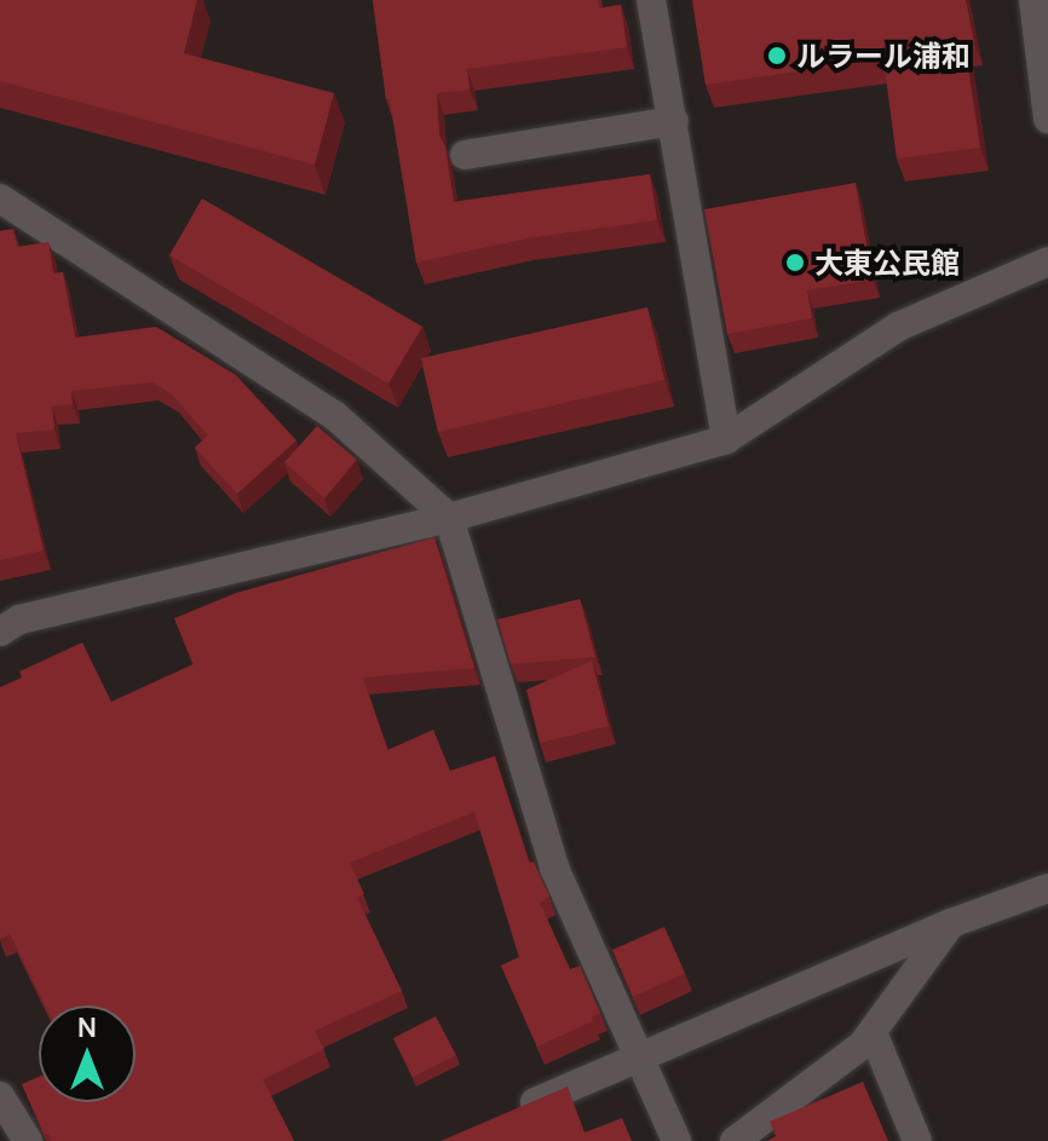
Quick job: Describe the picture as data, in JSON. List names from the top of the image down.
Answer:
{
  "places": ["ルラール浦和", "大東公民館"],
  "north": "top"
}
